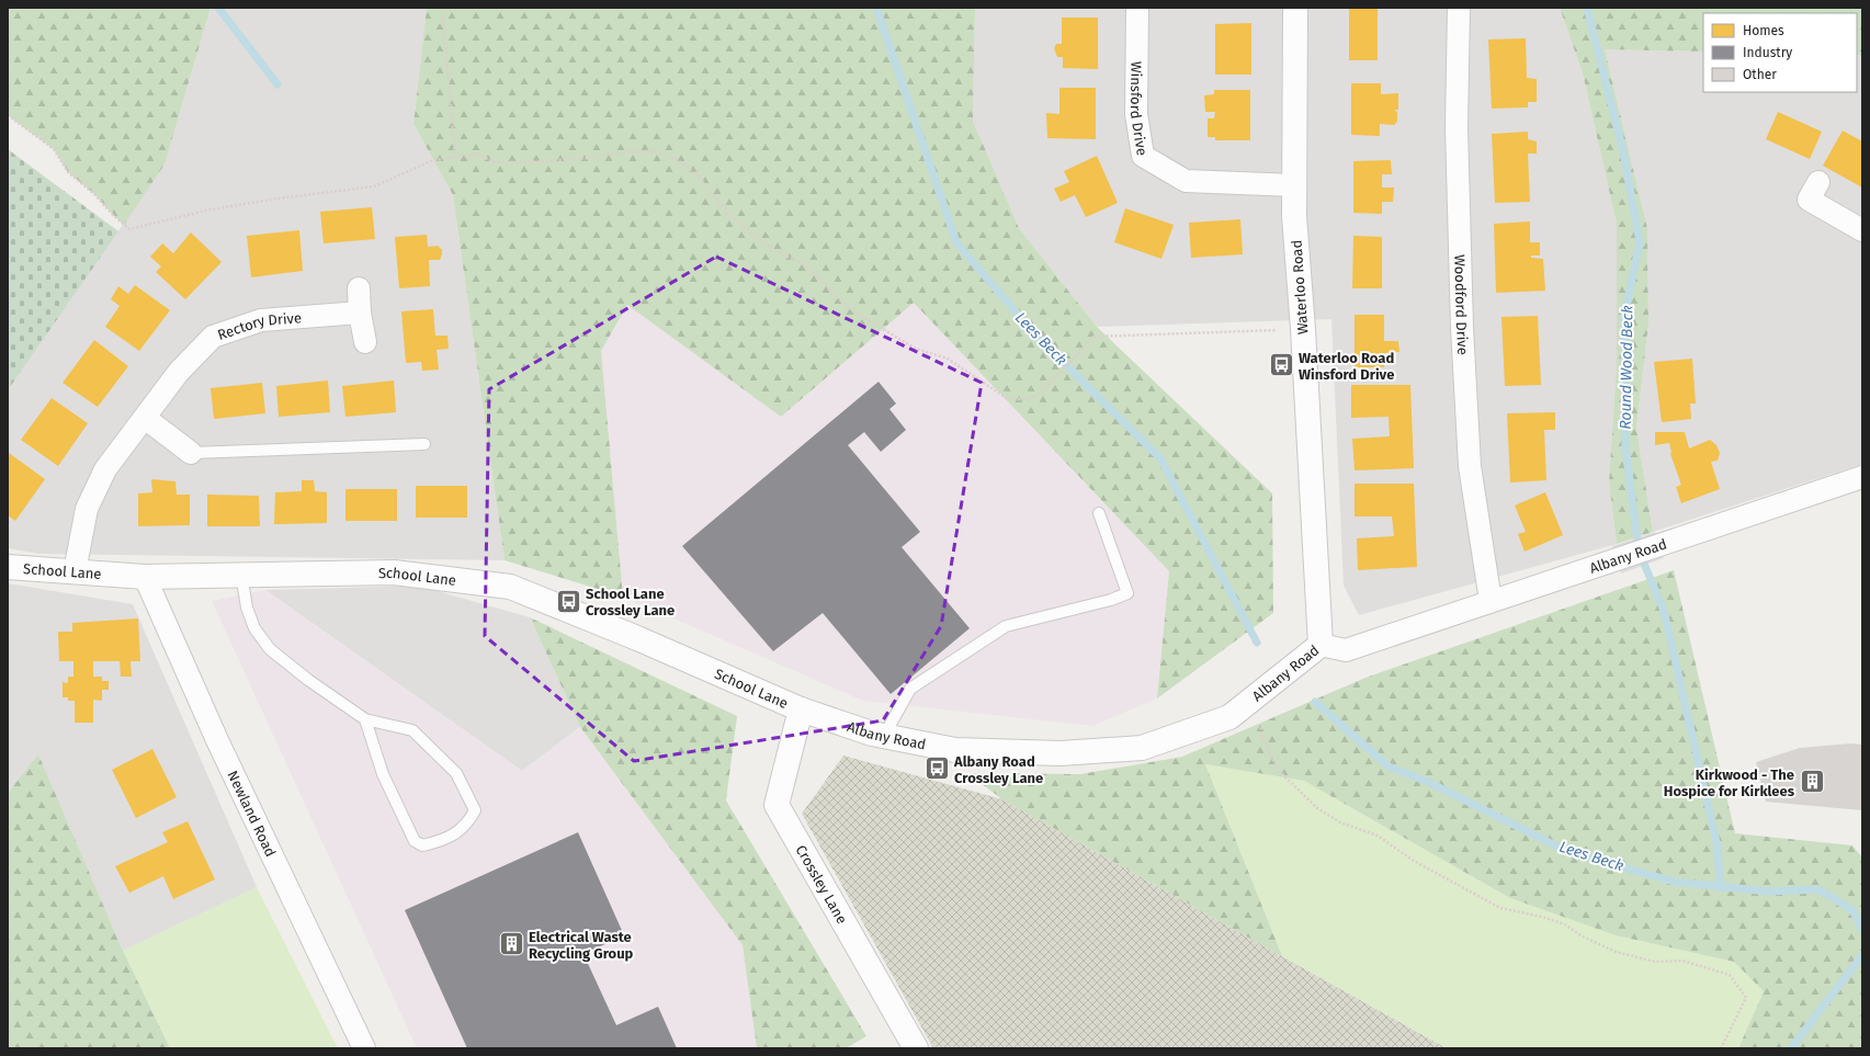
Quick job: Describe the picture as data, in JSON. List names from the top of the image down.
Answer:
{
  "streets": {
    "street": [
      "Winsford Drive",
      "Waterloo Road",
      "Woodford Drive",
      "Rectory Drive",
      "Albany Road",
      "School Lane",
      "Newland Road",
      "Crossley Lane"
    ]
  },
  "crossings": [
    ["Winsford Drive", "Waterloo Road"],
    ["Waterloo Road", "Albany Road"],
    ["Woodford Drive", "Albany Road"],
    ["Rectory Drive", "School Lane"],
    ["Albany Road", "School Lane"],
    ["Albany Road", "Crossley Lane"],
    ["School Lane", "Newland Road"],
    ["School Lane", "Crossley Lane"]
  ],
  "water": ["Lees Beck", "Round Wood Beck"],
  "places": {
    "bus stop": ["Waterloo Road Winsford Drive", "School Lane Crossley Lane", "Albany Road Crossley Lane"],
    "building": ["Kirkwood - The Hospice for Kirklees", "Electrical Waste Recycling Group"]
  },
  "legend": ["Homes", "Industry", "Other"]
}
